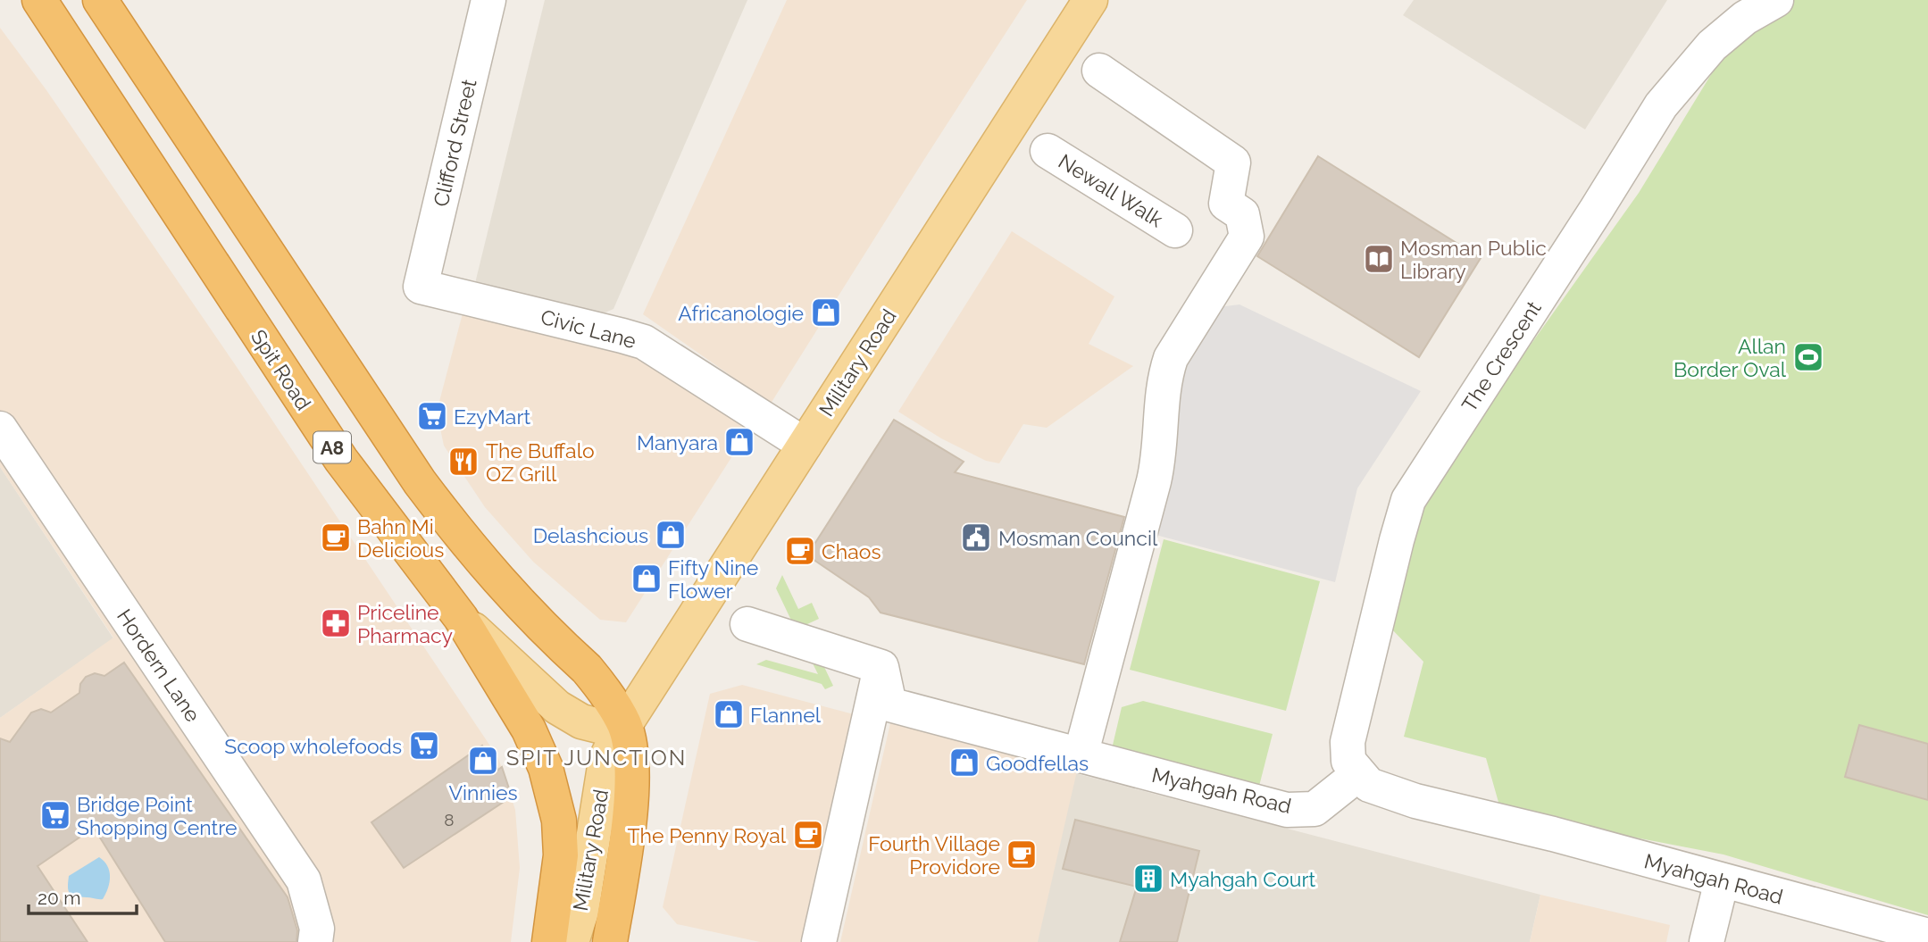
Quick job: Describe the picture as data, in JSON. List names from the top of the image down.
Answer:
{
  "streets": {
    "highway": ["Military Road", "Spit Road", "A8"],
    "street": [
      "Clifford Street",
      "Newall Walk",
      "Civic Lane",
      "The Crescent",
      "Hordern Lane",
      "Myahgah Road"
    ]
  },
  "crossings": [
    ["Clifford Street", "Civic Lane"],
    ["Civic Lane", "Military Road"],
    ["The Crescent", "Myahgah Road"],
    ["Military Road", "Spit Road"]
  ],
  "districts": ["SPIT JUNCTION"],
  "places": {
    "library": ["Mosman Public Library"],
    "shop": [
      "Africanologie",
      "Manyara",
      "Delashcious",
      "Fifty Nine Flower",
      "Flannel",
      "Vinnies",
      "Goodfellas"
    ],
    "sports": ["Allan Border Oval"],
    "supermarket": ["EzyMart", "Scoop wholefoods", "Bridge Point Shopping Centre"],
    "restaurant": ["The Buffalo OZ Grill"],
    "cafe": [
      "Bahn Mi Delicious",
      "Chaos",
      "The Penny Royal",
      "Fourth Village Providore"
    ],
    "public building": ["Mosman Council"],
    "pharmacy": ["Priceline Pharmacy"],
    "building": ["Myahgah Court"]
  },
  "house_numbers": ["8"],
  "scale_bar": "20 m"
}
